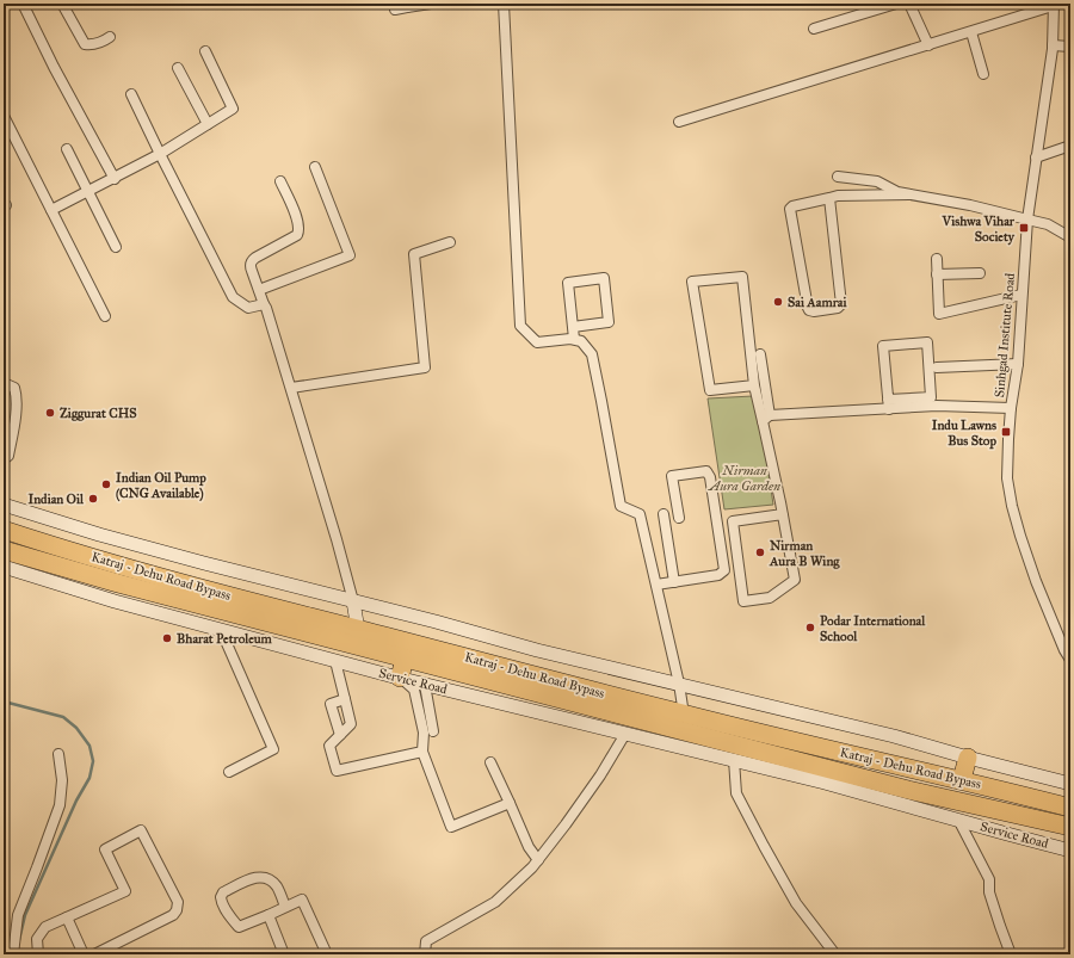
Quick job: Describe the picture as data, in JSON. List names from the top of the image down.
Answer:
{
  "streets": {
    "highway": ["Katraj - Dehu Road Bypass"],
    "street": ["Sinhgad Institute Road", "Service Road"]
  },
  "parks": ["Nirman Aura Garden"],
  "places": {
    "transit": ["Vishwa Vihar Society", "Indu Lawns Bus Stop"],
    "other": [
      "Sai Aamrai",
      "Ziggurat CHS",
      "Indian Oil Pump (CNG Available)",
      "Indian Oil",
      "Nirman Aura B Wing",
      "Podar International School",
      "Bharat Petroleum"
    ]
  }
}
